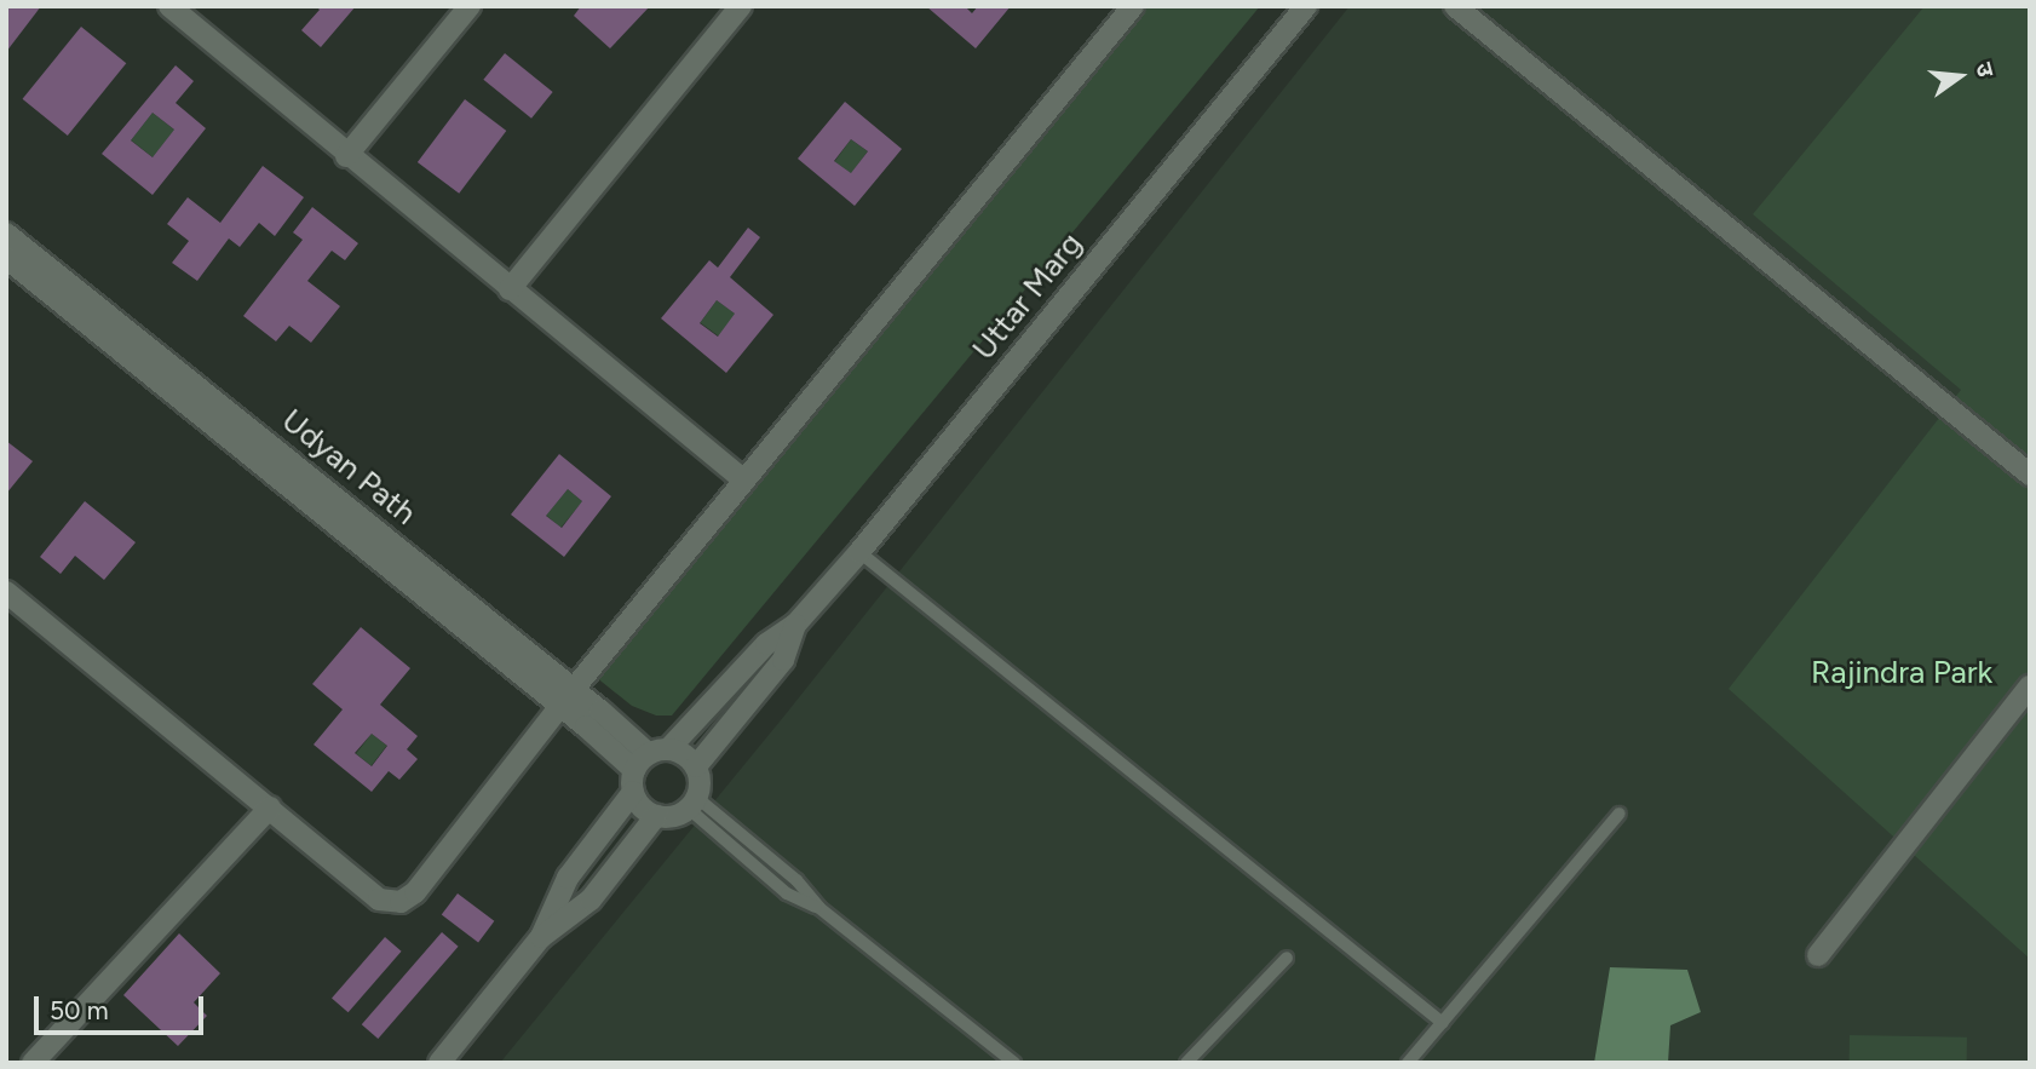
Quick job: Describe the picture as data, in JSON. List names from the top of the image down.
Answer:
{
  "streets": {
    "street": ["Uttar Marg", "Udyan Path"]
  },
  "crossings": [
    ["Uttar Marg", "Udyan Path"]
  ],
  "parks": ["Rajindra Park"],
  "scale_bar": "50 m",
  "north": "right"
}
